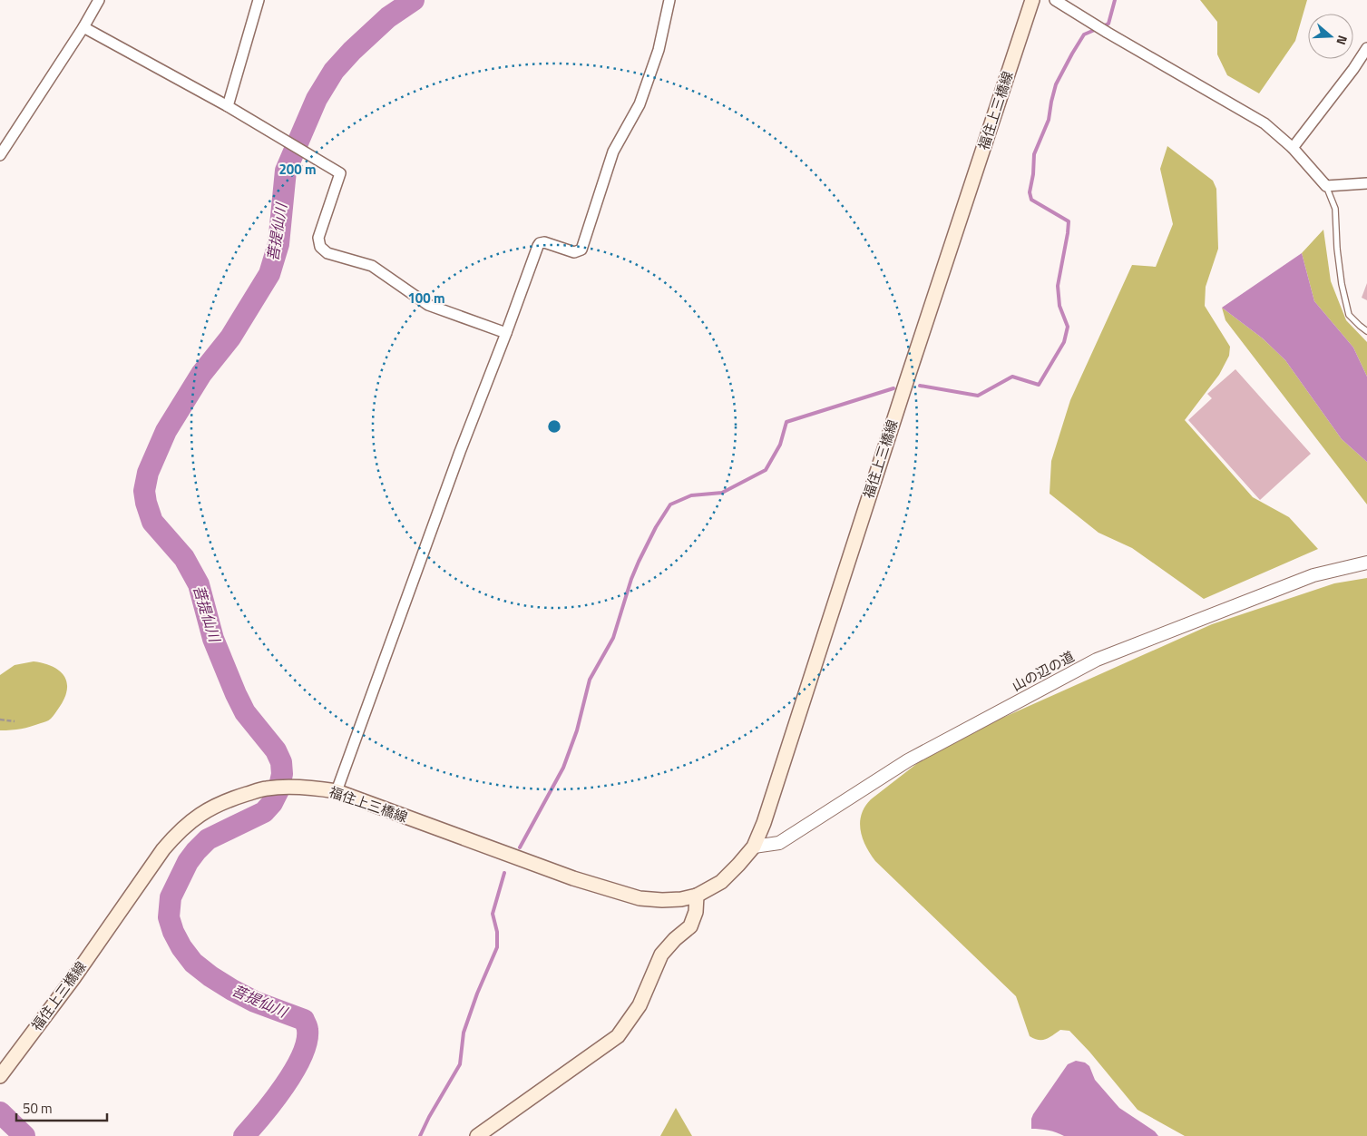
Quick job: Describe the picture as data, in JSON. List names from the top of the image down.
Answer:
{
  "streets": {
    "main road": ["福住上三橋線"],
    "street": ["山の辺の道"]
  },
  "crossings": [
    ["福住上三橋線", "山の辺の道"]
  ],
  "water": ["菩提仙川"],
  "scale_bar": "50 m",
  "north": "right",
  "rings": ["200 m", "100 m"]
}
